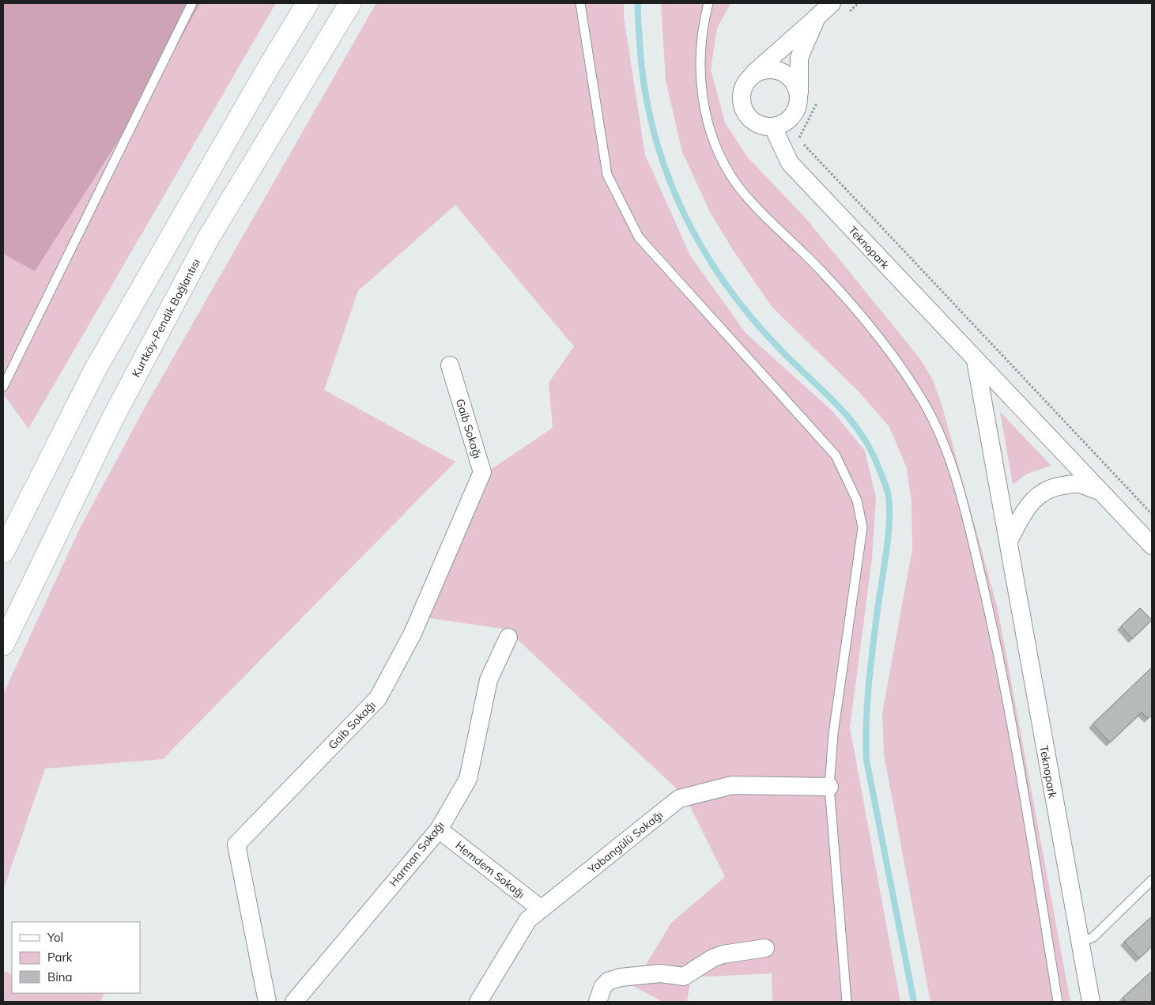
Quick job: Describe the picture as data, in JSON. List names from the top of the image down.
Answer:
{
  "streets": {
    "highway": ["Kurtköy-Pendik Bağlantısı"],
    "street": [
      "Teknopark",
      "Gaib Sokağı",
      "Yabangülü Sokağı",
      "Harman Sokağı",
      "Hemdem Sokağı"
    ]
  },
  "crossings": [
    ["Yabangülü Sokağı", "Hemdem Sokağı"],
    ["Harman Sokağı", "Hemdem Sokağı"]
  ],
  "legend": ["Yol", "Park", "Bina"]
}
